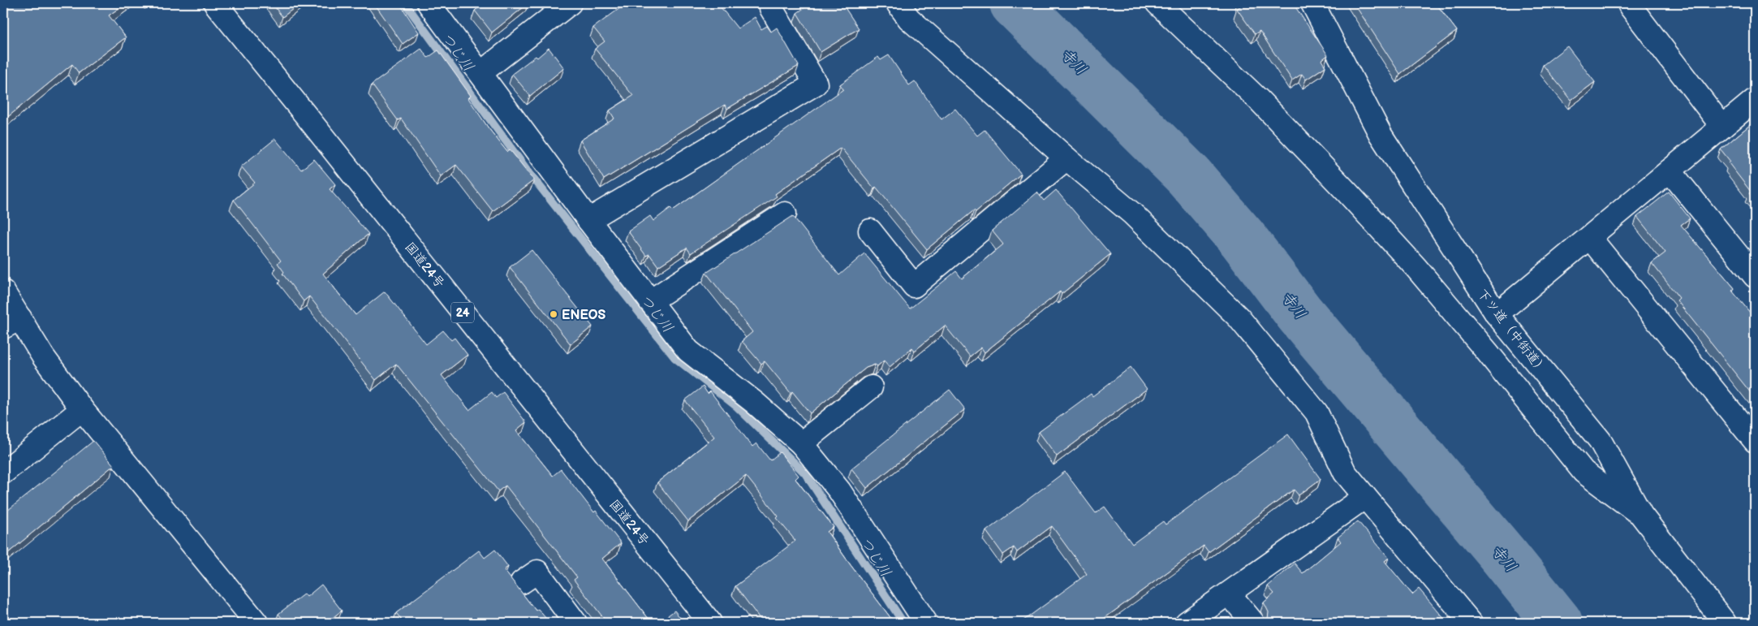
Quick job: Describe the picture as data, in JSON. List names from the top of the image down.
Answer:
{
  "streets": {
    "main road": ["国道24号", "24", "下ツ道（中街道）"]
  },
  "water": ["つじ川", "寺川"],
  "places": ["ENEOS"]
}
